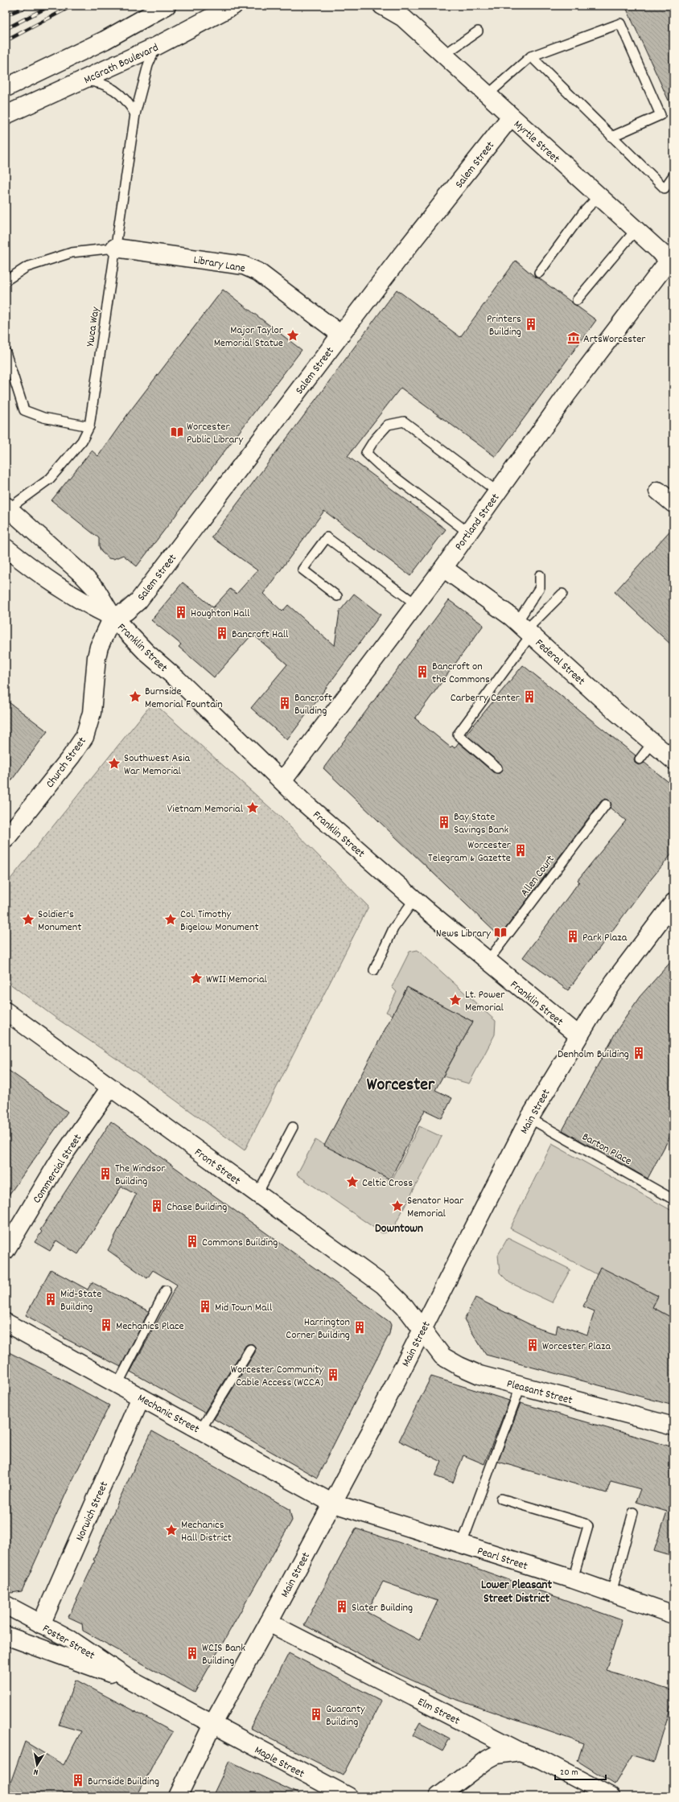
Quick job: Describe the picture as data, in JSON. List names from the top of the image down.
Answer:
{
  "streets": {
    "main road": [
      "McGrath Boulevard",
      "Myrtle Street",
      "Salem Street",
      "Library Lane",
      "Portland Street",
      "Franklin Street",
      "Federal Street",
      "Church Street",
      "Main Street",
      "Front Street",
      "Commercial Street",
      "Pleasant Street",
      "Mechanic Street",
      "Norwich Street",
      "Pearl Street",
      "Foster Street",
      "Elm Street",
      "Maple Street"
    ],
    "lane": ["Ywca Way", "Allen Court", "Barton Place"]
  },
  "crossings": [
    ["McGrath Boulevard", "Ywca Way"],
    ["Myrtle Street", "Salem Street"],
    ["Myrtle Street", "Portland Street"],
    ["Salem Street", "Library Lane"],
    ["Salem Street", "Franklin Street"],
    ["Salem Street", "Church Street"],
    ["Library Lane", "Ywca Way"],
    ["Ywca Way", "Franklin Street"],
    ["Portland Street", "Franklin Street"],
    ["Portland Street", "Federal Street"],
    ["Franklin Street", "Church Street"],
    ["Franklin Street", "Allen Court"],
    ["Franklin Street", "Main Street"],
    ["Main Street", "Barton Place"],
    ["Main Street", "Front Street"],
    ["Main Street", "Pleasant Street"],
    ["Main Street", "Mechanic Street"],
    ["Main Street", "Pearl Street"],
    ["Main Street", "Foster Street"],
    ["Main Street", "Elm Street"],
    ["Main Street", "Maple Street"],
    ["Front Street", "Commercial Street"],
    ["Front Street", "Pleasant Street"],
    ["Mechanic Street", "Norwich Street"],
    ["Mechanic Street", "Pearl Street"],
    ["Norwich Street", "Foster Street"],
    ["Foster Street", "Maple Street"]
  ],
  "districts": ["Worcester", "Downtown", "Lower Pleasant Street District"],
  "places": {
    "building": [
      "Printers Building",
      "Houghton Hall",
      "Bancroft Hall",
      "Bancroft on the Commons",
      "Carberry Center",
      "Bancroft Building",
      "Bay State Savings Bank",
      "Worcester Telegram & Gazette",
      "Park Plaza",
      "Denholm Building",
      "The Windsor Building",
      "Chase Building",
      "Commons Building",
      "Mid-State Building",
      "Mid Town Mall",
      "Mechanics Place",
      "Harrington Corner Building",
      "Worcester Plaza",
      "Worcester Community Cable Access (WCCA)",
      "Slater Building",
      "WCIS Bank Building",
      "Guaranty Building",
      "Burnside Building"
    ],
    "place": [
      "Major Taylor Memorial Statue",
      "Burnside Memorial Fountain",
      "Southwest Asia War Memorial",
      "Vietnam Memorial",
      "Soldier's Monument",
      "Col. Timothy Bigelow Monument",
      "WWII Memorial",
      "Lt. Power Memorial",
      "Celtic Cross",
      "Senator Hoar Memorial",
      "Mechanics Hall District"
    ],
    "museum": ["ArtsWorcester"],
    "library": ["Worcester Public Library", "News Library"]
  },
  "scale_bar": "20 m",
  "north": "bottom"
}
